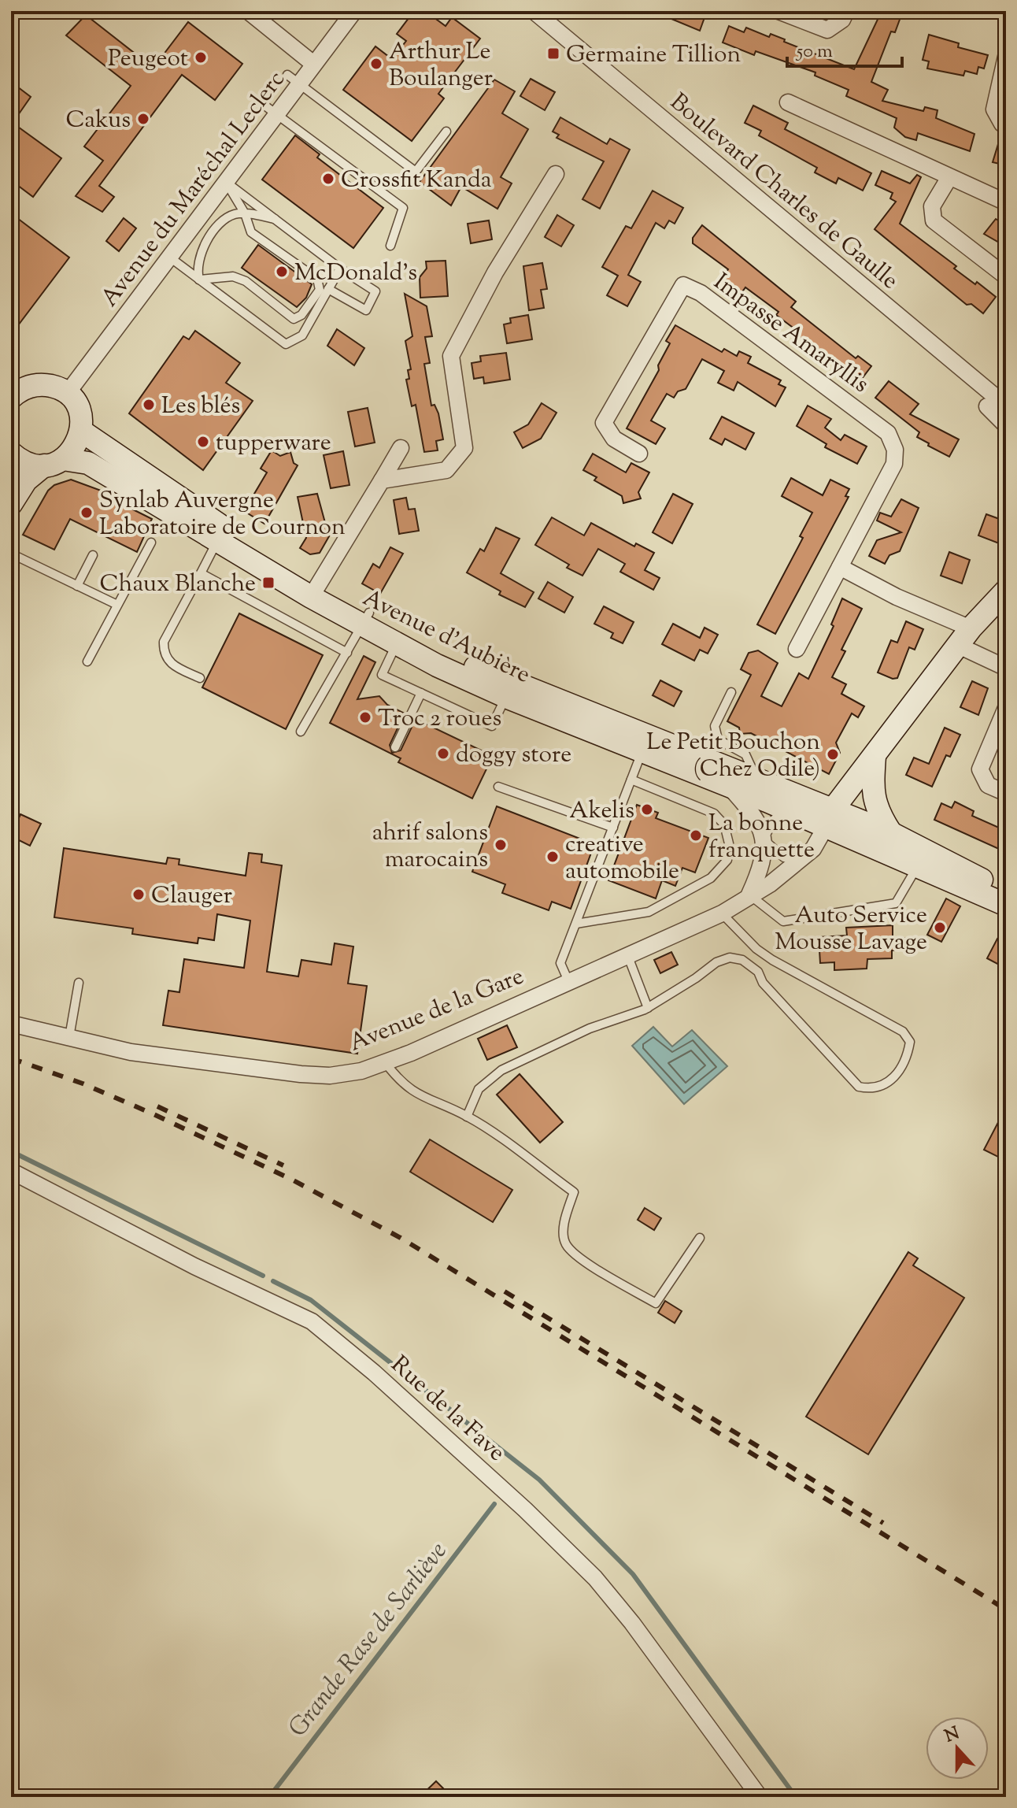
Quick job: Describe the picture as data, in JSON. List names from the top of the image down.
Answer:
{
  "streets": {
    "main road": ["Avenue d'Aubière"],
    "street": [
      "Avenue du Maréchal Leclerc",
      "Boulevard Charles de Gaulle",
      "Impasse Amaryllis",
      "Avenue de la Gare",
      "Rue de la Fave"
    ]
  },
  "crossings": [
    ["Avenue d'Aubière", "Avenue de la Gare"]
  ],
  "water": ["Grande Rase de Sarliève"],
  "places": {
    "transit": ["Germaine Tillion", "Chaux Blanche"],
    "other": [
      "Peugeot",
      "Arthur Le Boulanger",
      "Cakus",
      "Crossfit Kanda",
      "McDonald's",
      "Les blés",
      "tupperware",
      "Synlab Auvergne Laboratoire de Cournon",
      "Troc 2 roues",
      "doggy store",
      "Le Petit Bouchon (Chez Odile)",
      "Akelis",
      "La bonne franquette",
      "ahrif salons marocains",
      "creative automobile",
      "Clauger",
      "Auto Service Mousse Lavage"
    ]
  },
  "scale_bar": "50 m",
  "north": "top"
}
